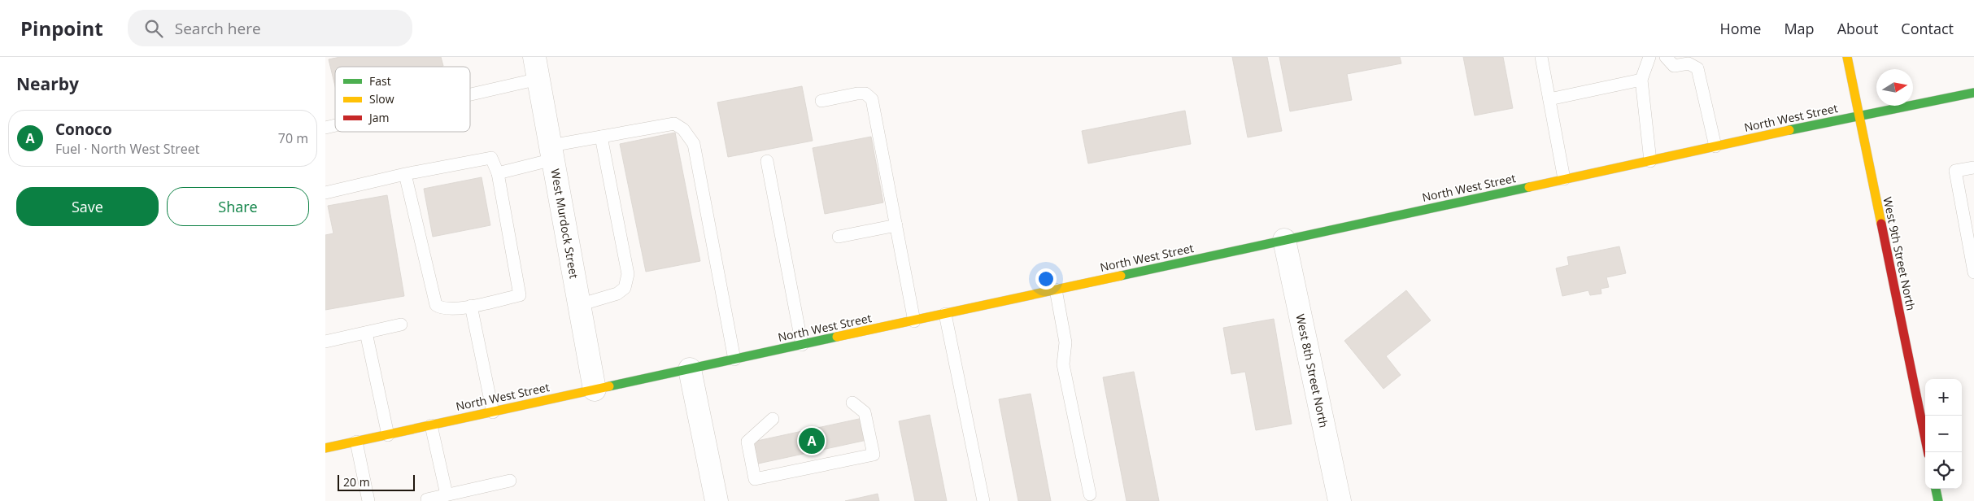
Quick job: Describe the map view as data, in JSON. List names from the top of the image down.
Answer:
{
  "streets": {
    "main road": ["North West Street", "West 9th Street North"],
    "street": ["West Murdock Street", "West 8th Street North"]
  },
  "crossings": [
    ["North West Street", "West Murdock Street"],
    ["North West Street", "West 9th Street North"],
    ["North West Street", "West 8th Street North"]
  ],
  "legend": ["Fast", "Slow", "Jam"],
  "scale_bar": "20 m",
  "north": "right",
  "page": {
    "header": "Pinpoint",
    "search": "Search here",
    "nav": [
      "Home",
      "Map",
      "About",
      "Contact"
    ],
    "heading": "Nearby",
    "list": [
      {
        "mark": "A",
        "name": "Conoco",
        "note": "Fuel · North West Street",
        "value": "70 m"
      }
    ],
    "buttons": ["Save", "Share"],
    "map_buttons": ["+", "−"],
    "pins": "A",
    "scale": "20 m"
  }
}
